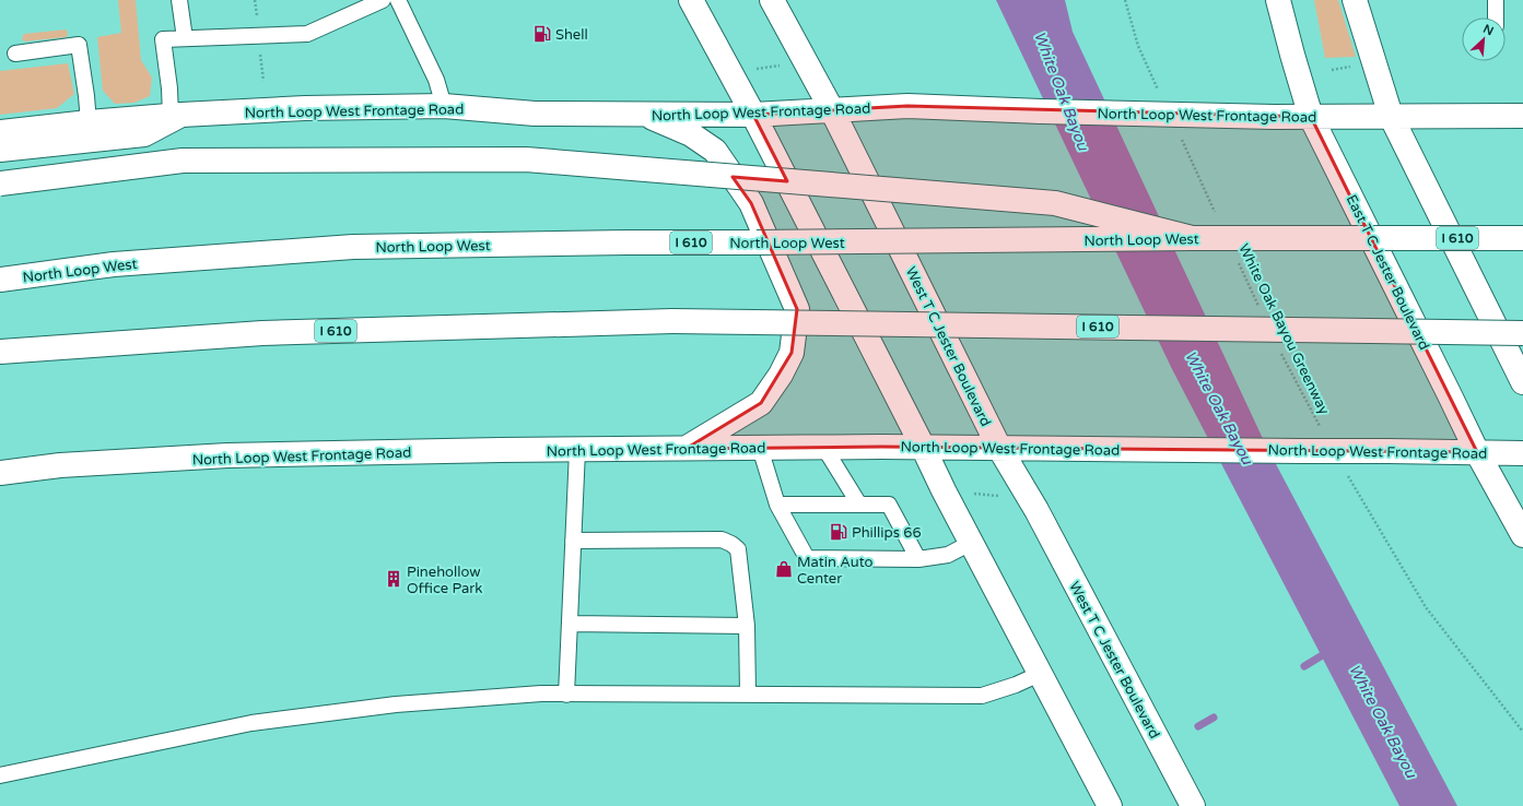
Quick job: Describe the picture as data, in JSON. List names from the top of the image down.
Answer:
{
  "streets": {
    "main road": [
      "North Loop West Frontage Road",
      "I 610",
      "North Loop West",
      "East T C Jester Boulevard",
      "West T C Jester Boulevard"
    ],
    "path": ["White Oak Bayou Greenway"]
  },
  "crossings": [
    ["North Loop West Frontage Road", "East T C Jester Boulevard"],
    ["North Loop West Frontage Road", "West T C Jester Boulevard"]
  ],
  "water": ["White Oak Bayou"],
  "places": {
    "fuel station": ["Shell", "Phillips 66"],
    "shop": ["Matin Auto Center"],
    "building": ["Pinehollow Office Park"]
  },
  "north": "top right"
}
